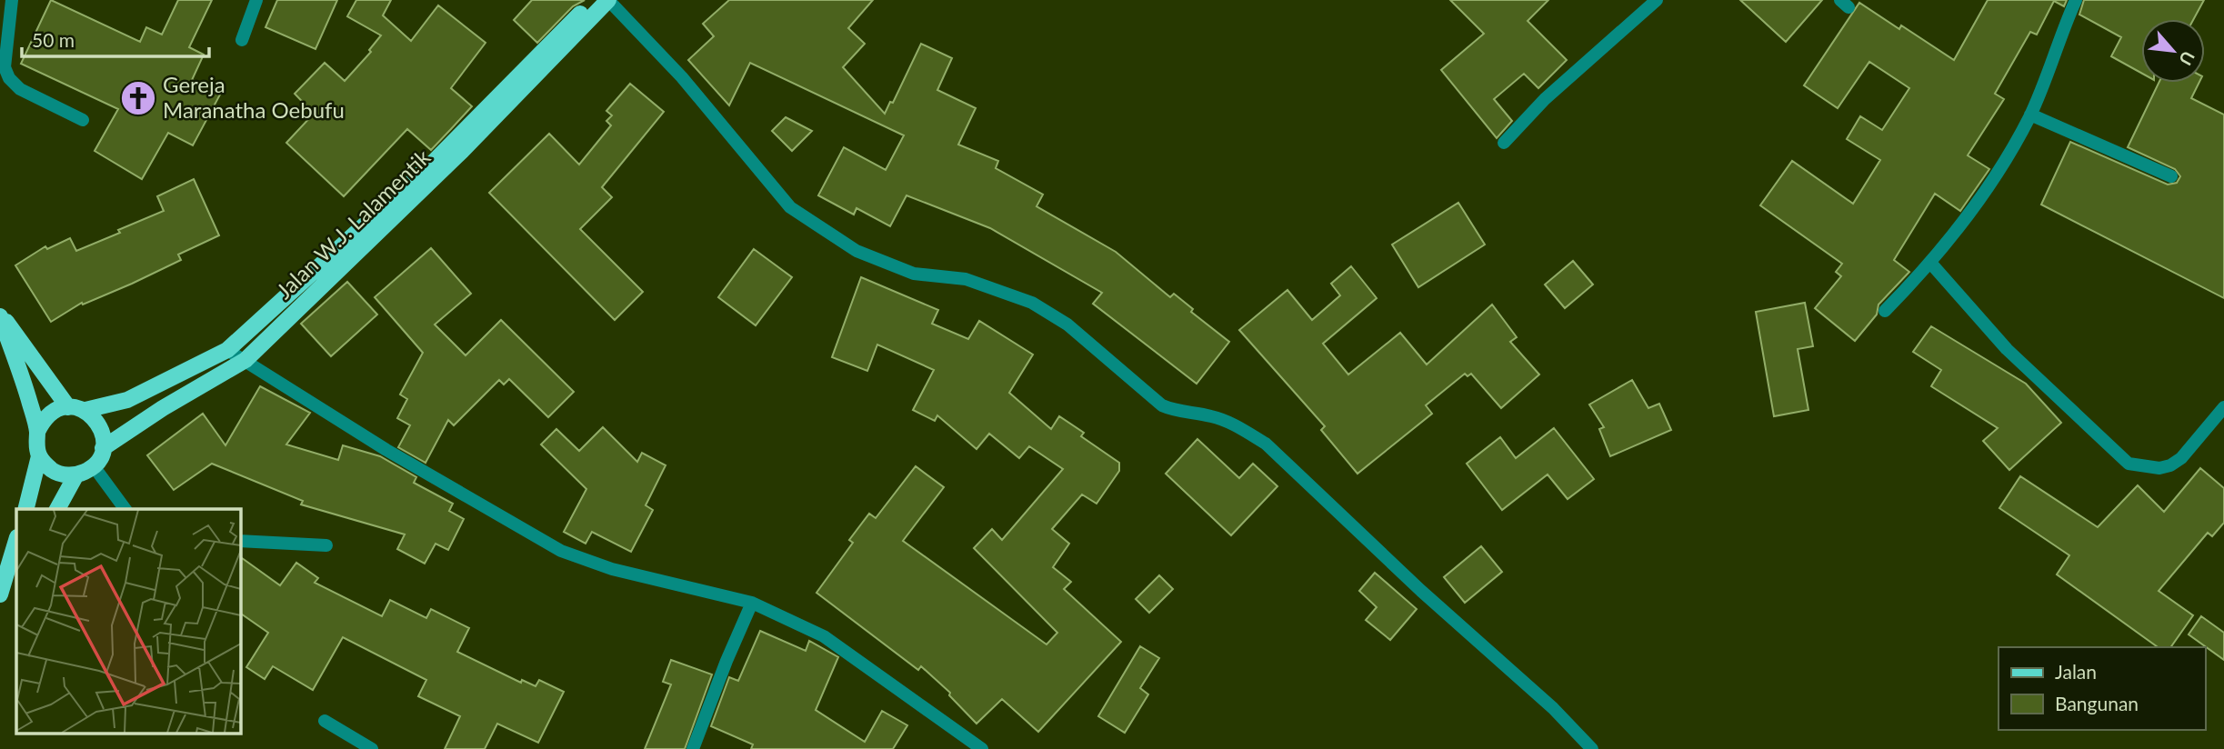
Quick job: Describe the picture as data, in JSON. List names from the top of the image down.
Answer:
{
  "streets": {
    "main road": ["Jalan W.J. Lalamentik"]
  },
  "places": {
    "church": ["Gereja Maranatha Oebufu"]
  },
  "legend": ["Jalan", "Bangunan"],
  "scale_bar": "50 m",
  "north": "bottom right"
}
